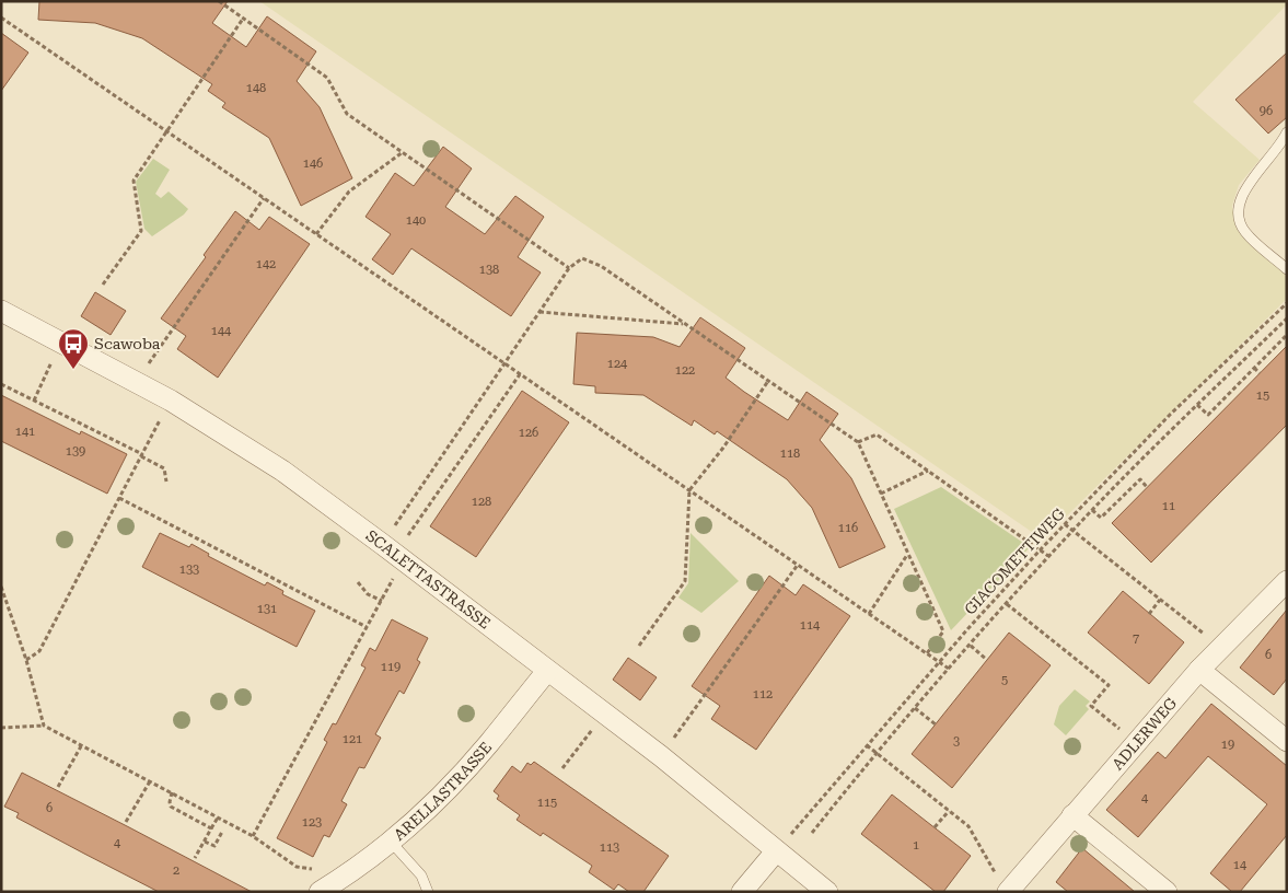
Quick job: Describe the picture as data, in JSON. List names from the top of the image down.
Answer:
{
  "streets": {
    "street": ["SCALETTASTRASSE", "ADLERWEG", "ARELLASTRASSE"],
    "path": ["GIACOMETTIWEG"]
  },
  "crossings": [
    ["GIACOMETTIWEG", "SCALETTASTRASSE"],
    ["SCALETTASTRASSE", "ARELLASTRASSE"]
  ],
  "places": {
    "bus stop": ["Scawoba"]
  },
  "house_numbers": [
    "148",
    "96",
    "146",
    "140",
    "142",
    "138",
    "144",
    "124",
    "122",
    "15",
    "141",
    "126",
    "139",
    "118",
    "128",
    "11",
    "116",
    "133",
    "131",
    "114",
    "7",
    "6",
    "119",
    "5",
    "112",
    "121",
    "3",
    "19",
    "4",
    "115",
    "6",
    "123",
    "4",
    "1",
    "113",
    "14",
    "2"
  ]
}
